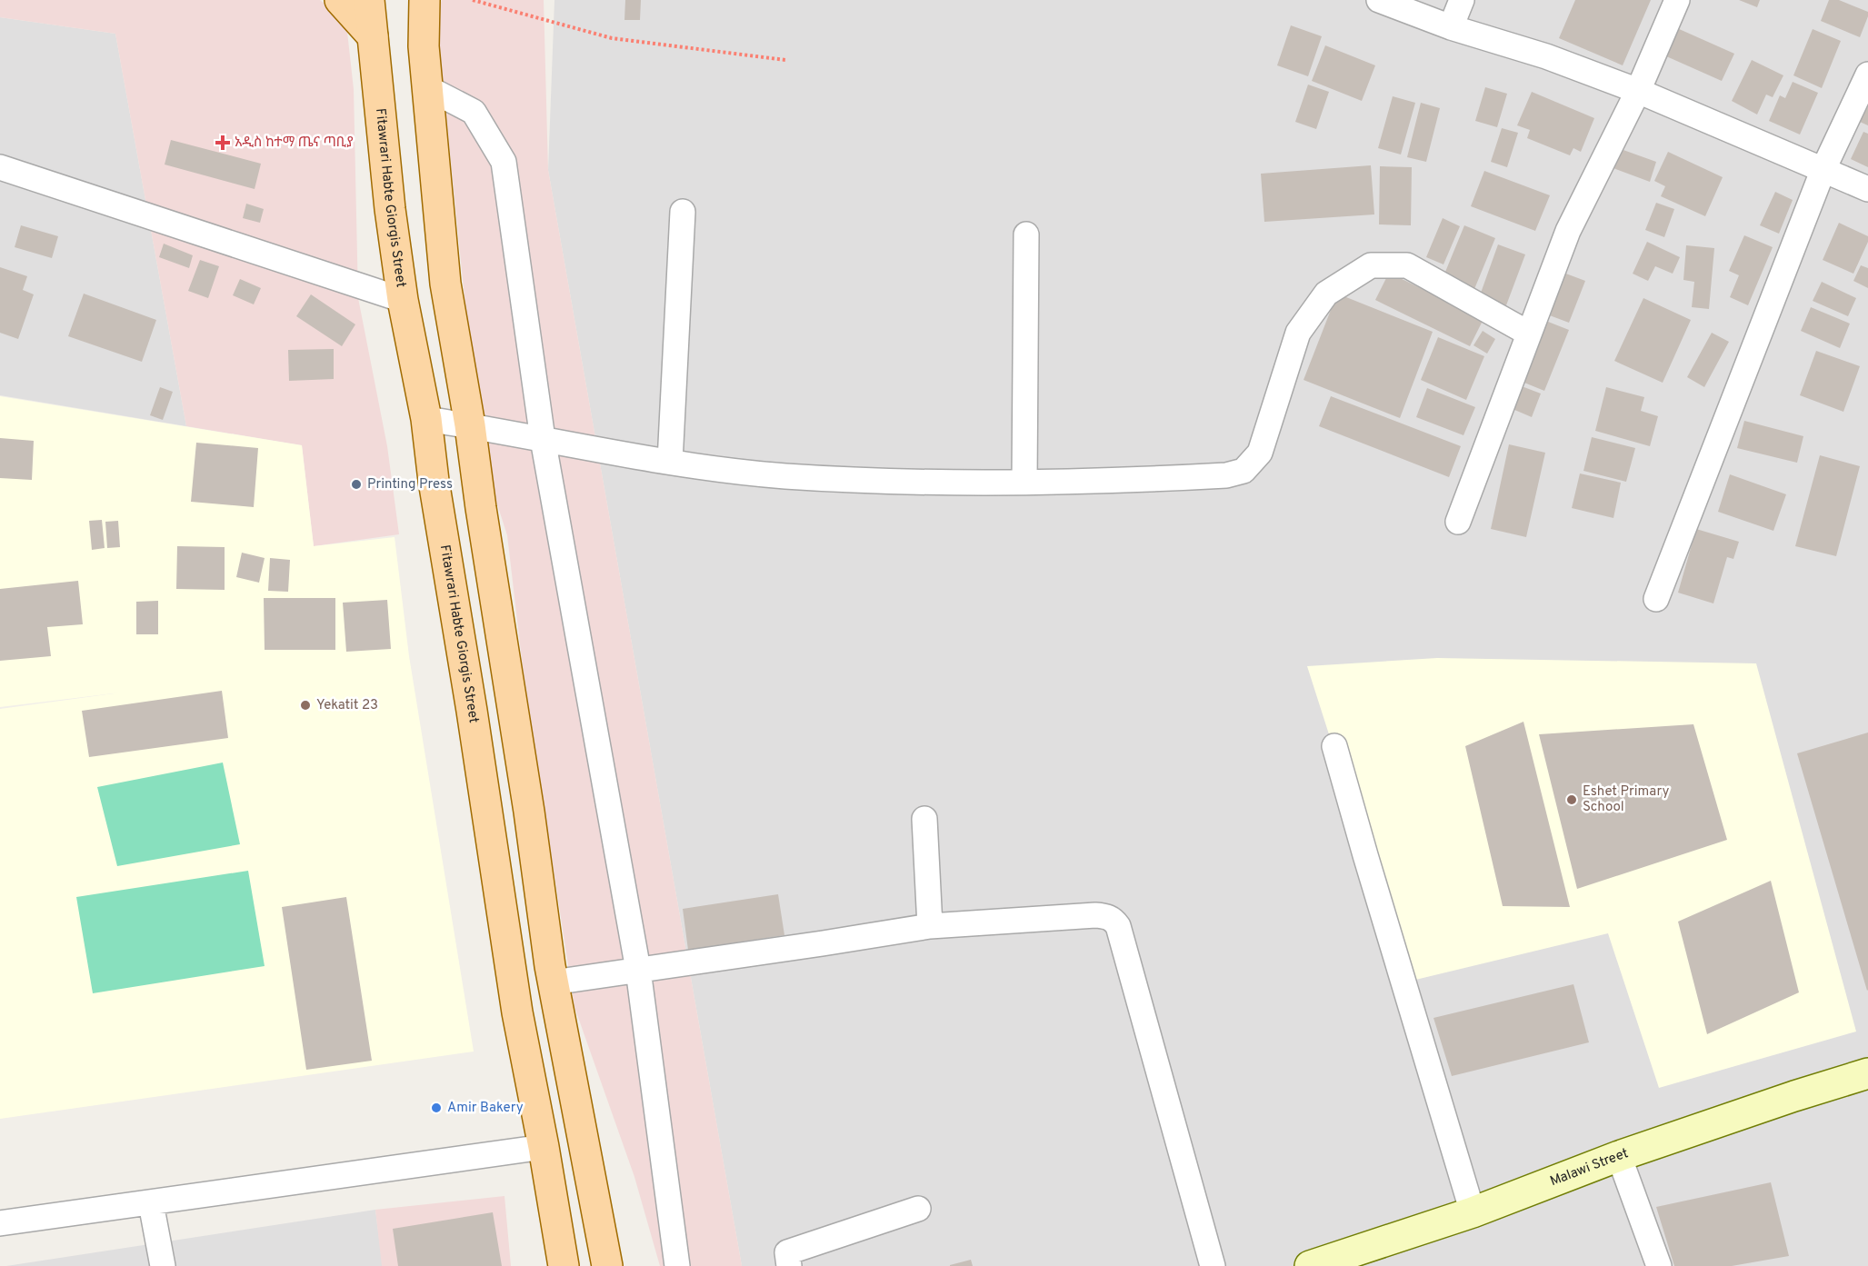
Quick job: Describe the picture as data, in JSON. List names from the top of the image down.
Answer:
{
  "streets": {
    "main road": ["Fitawrari Habte Giorgis Street"],
    "street": ["Malawi Street"]
  },
  "places": {
    "health": ["አዲስ ከተማ ጤና ጣቢያ"],
    "other": [
      "Printing Press",
      "Yekatit 23",
      "Eshet Primary School",
      "Amir Bakery"
    ]
  }
}
